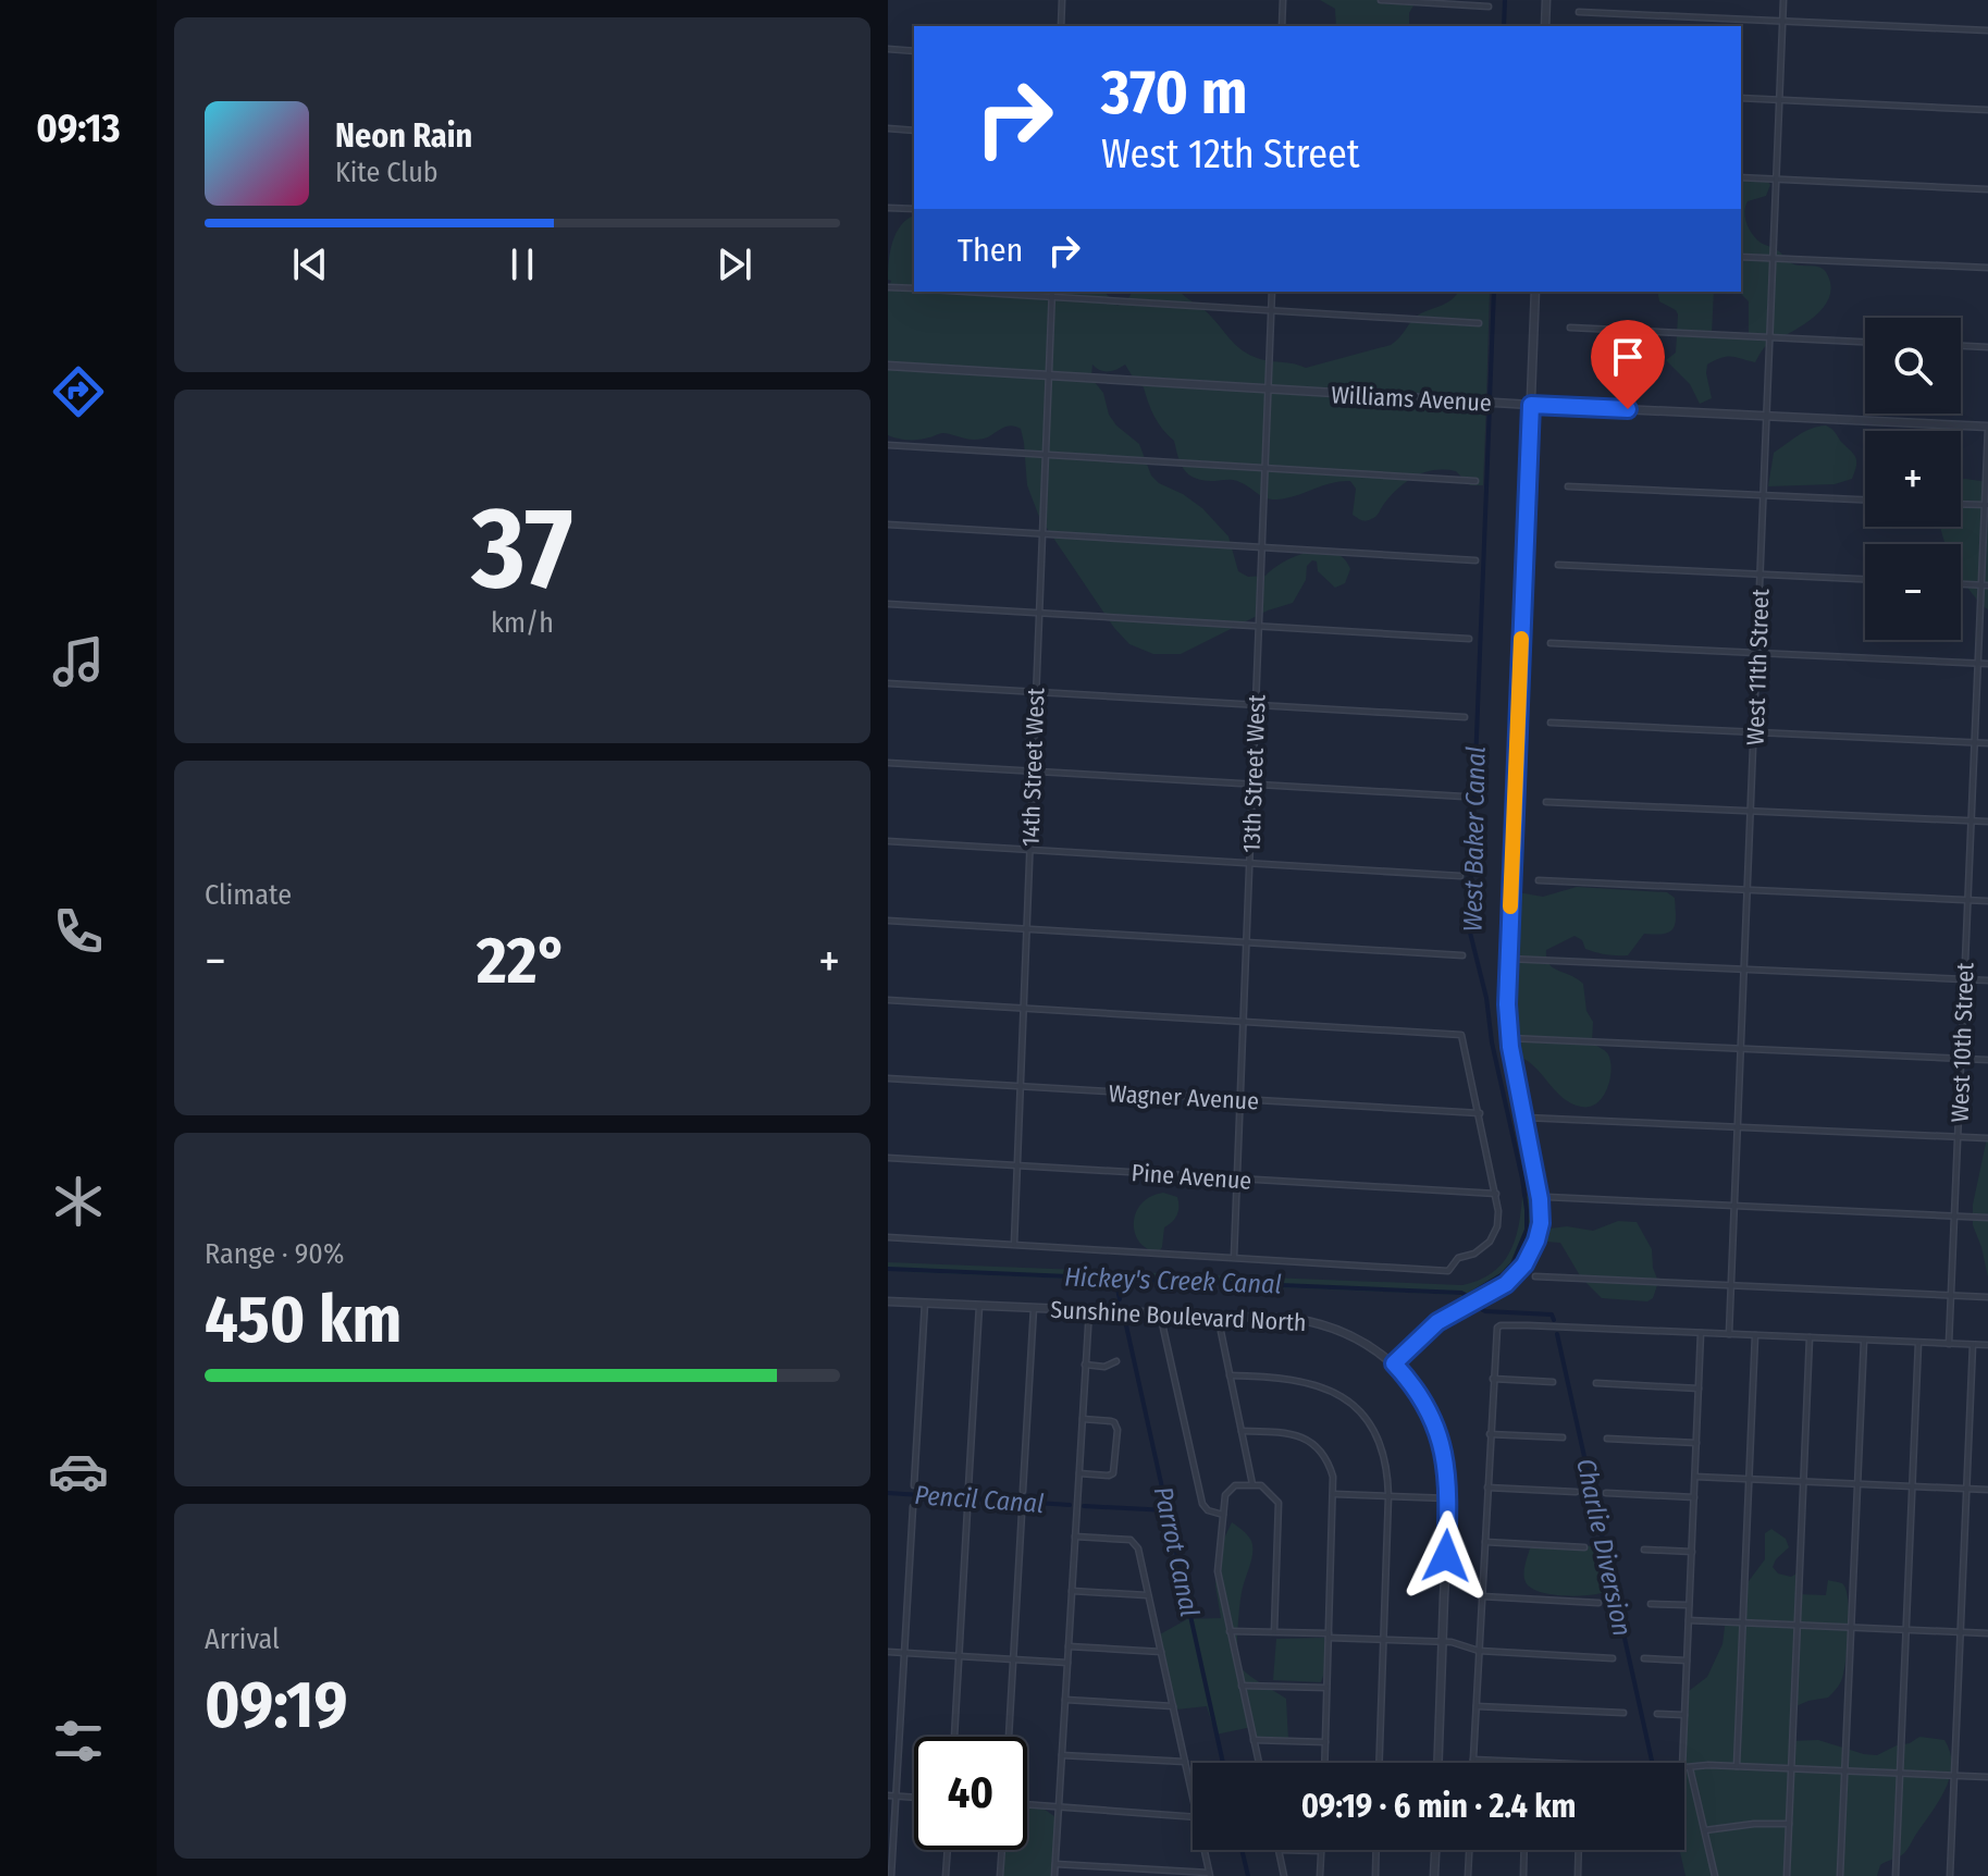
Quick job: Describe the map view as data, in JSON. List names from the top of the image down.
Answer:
{
  "streets": {
    "street": [
      "Williams Avenue",
      "West 11th Street",
      "14th Street West",
      "13th Street West",
      "West 10th Street",
      "Wagner Avenue",
      "Pine Avenue",
      "Sunshine Boulevard North"
    ]
  },
  "crossings": [
    ["Williams Avenue", "West 11th Street"],
    ["Williams Avenue", "14th Street West"],
    ["Williams Avenue", "13th Street West"],
    ["Williams Avenue", "West 10th Street"],
    ["14th Street West", "Wagner Avenue"],
    ["14th Street West", "Pine Avenue"],
    ["13th Street West", "Wagner Avenue"],
    ["13th Street West", "Pine Avenue"]
  ],
  "water": [
    "West Baker Canal",
    "Hickey's Creek Canal",
    "Pencil Canal",
    "Charlie Diversion",
    "Parrot Canal"
  ],
  "page": {
    "tabs": "09:13",
    "turn": ["370 m", "West 12th Street"],
    "song": ["Neon Rain", "Kite Club"],
    "then": "Then",
    "map_buttons": ["+", "−"],
    "tile": [
      ["37", "km/h"],
      "Climate",
      ["Range · 90%", "450 km"],
      ["Arrival", "09:19"]
    ],
    "heat": ["−", "22°", "+"],
    "limit": "40",
    "trip": "09:19 · 6 min · 2.4 km"
  }
}
